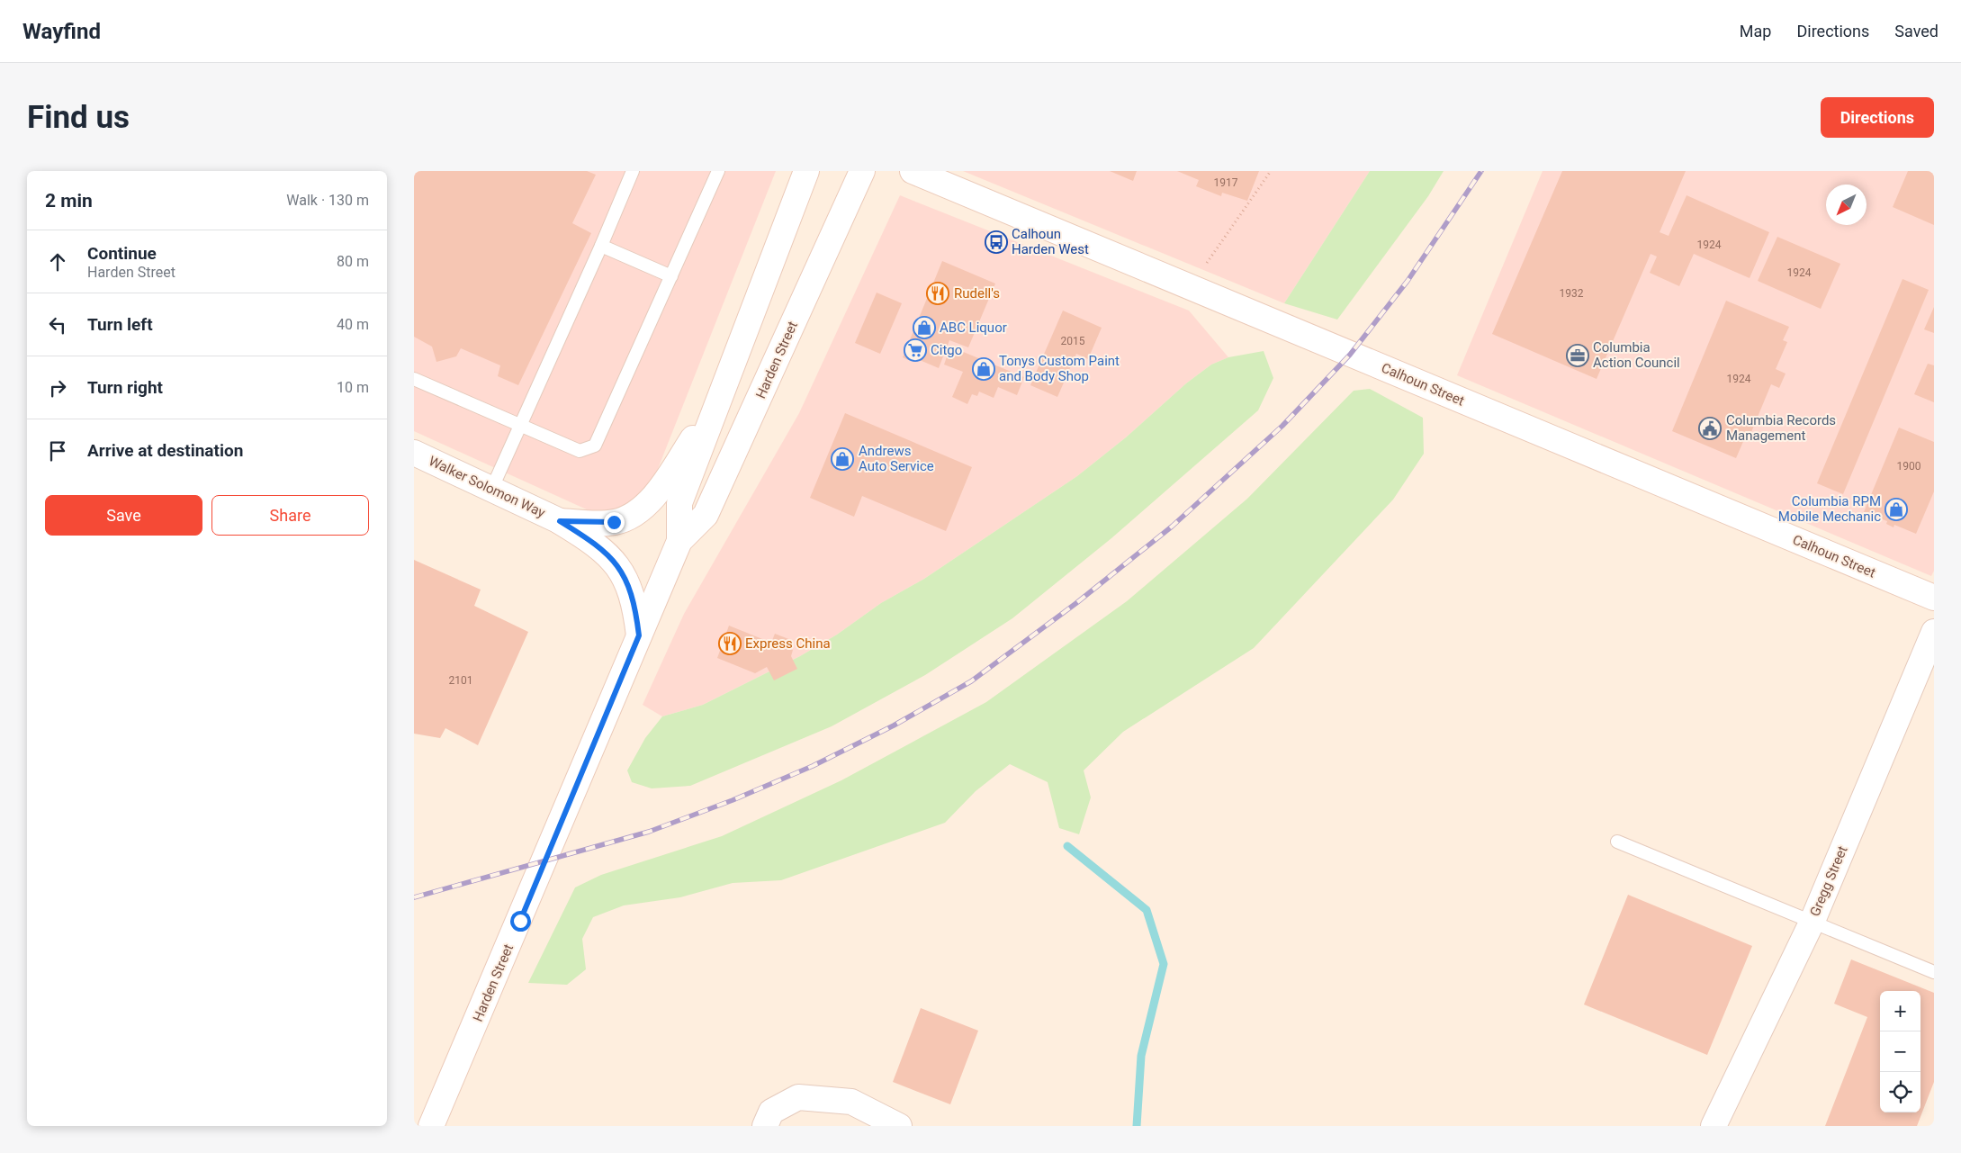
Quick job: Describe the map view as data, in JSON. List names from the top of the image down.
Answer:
{
  "streets": {
    "street": [
      "Harden Street",
      "Calhoun Street",
      "Walker Solomon Way",
      "Gregg Street"
    ]
  },
  "places": {
    "bus stop": ["Calhoun Harden West"],
    "restaurant": ["Rudell's", "Express China"],
    "shop": [
      "ABC Liquor",
      "Tonys Custom Paint and Body Shop",
      "Andrews Auto Service",
      "Columbia RPM Mobile Mechanic"
    ],
    "supermarket": ["Citgo"],
    "office": ["Columbia Action Council"],
    "public building": ["Columbia Records Management"]
  },
  "house_numbers": [
    "1917",
    "1924",
    "1924",
    "1932",
    "2015",
    "1924",
    "1900",
    "2101"
  ],
  "north": "bottom left",
  "page": {
    "header": "Wayfind",
    "nav": ["Map", "Directions", "Saved"],
    "buttons": [
      "Directions",
      ["Save", "Share"]
    ],
    "title": "Find us",
    "heading": ["2 min", "Walk · 130 m"],
    "list": [
      ["Continue", "Harden Street", "80 m"],
      ["Turn left", "40 m"],
      ["Turn right", "10 m"],
      "Arrive at destination"
    ],
    "map_buttons": ["+", "−"]
  }
}
